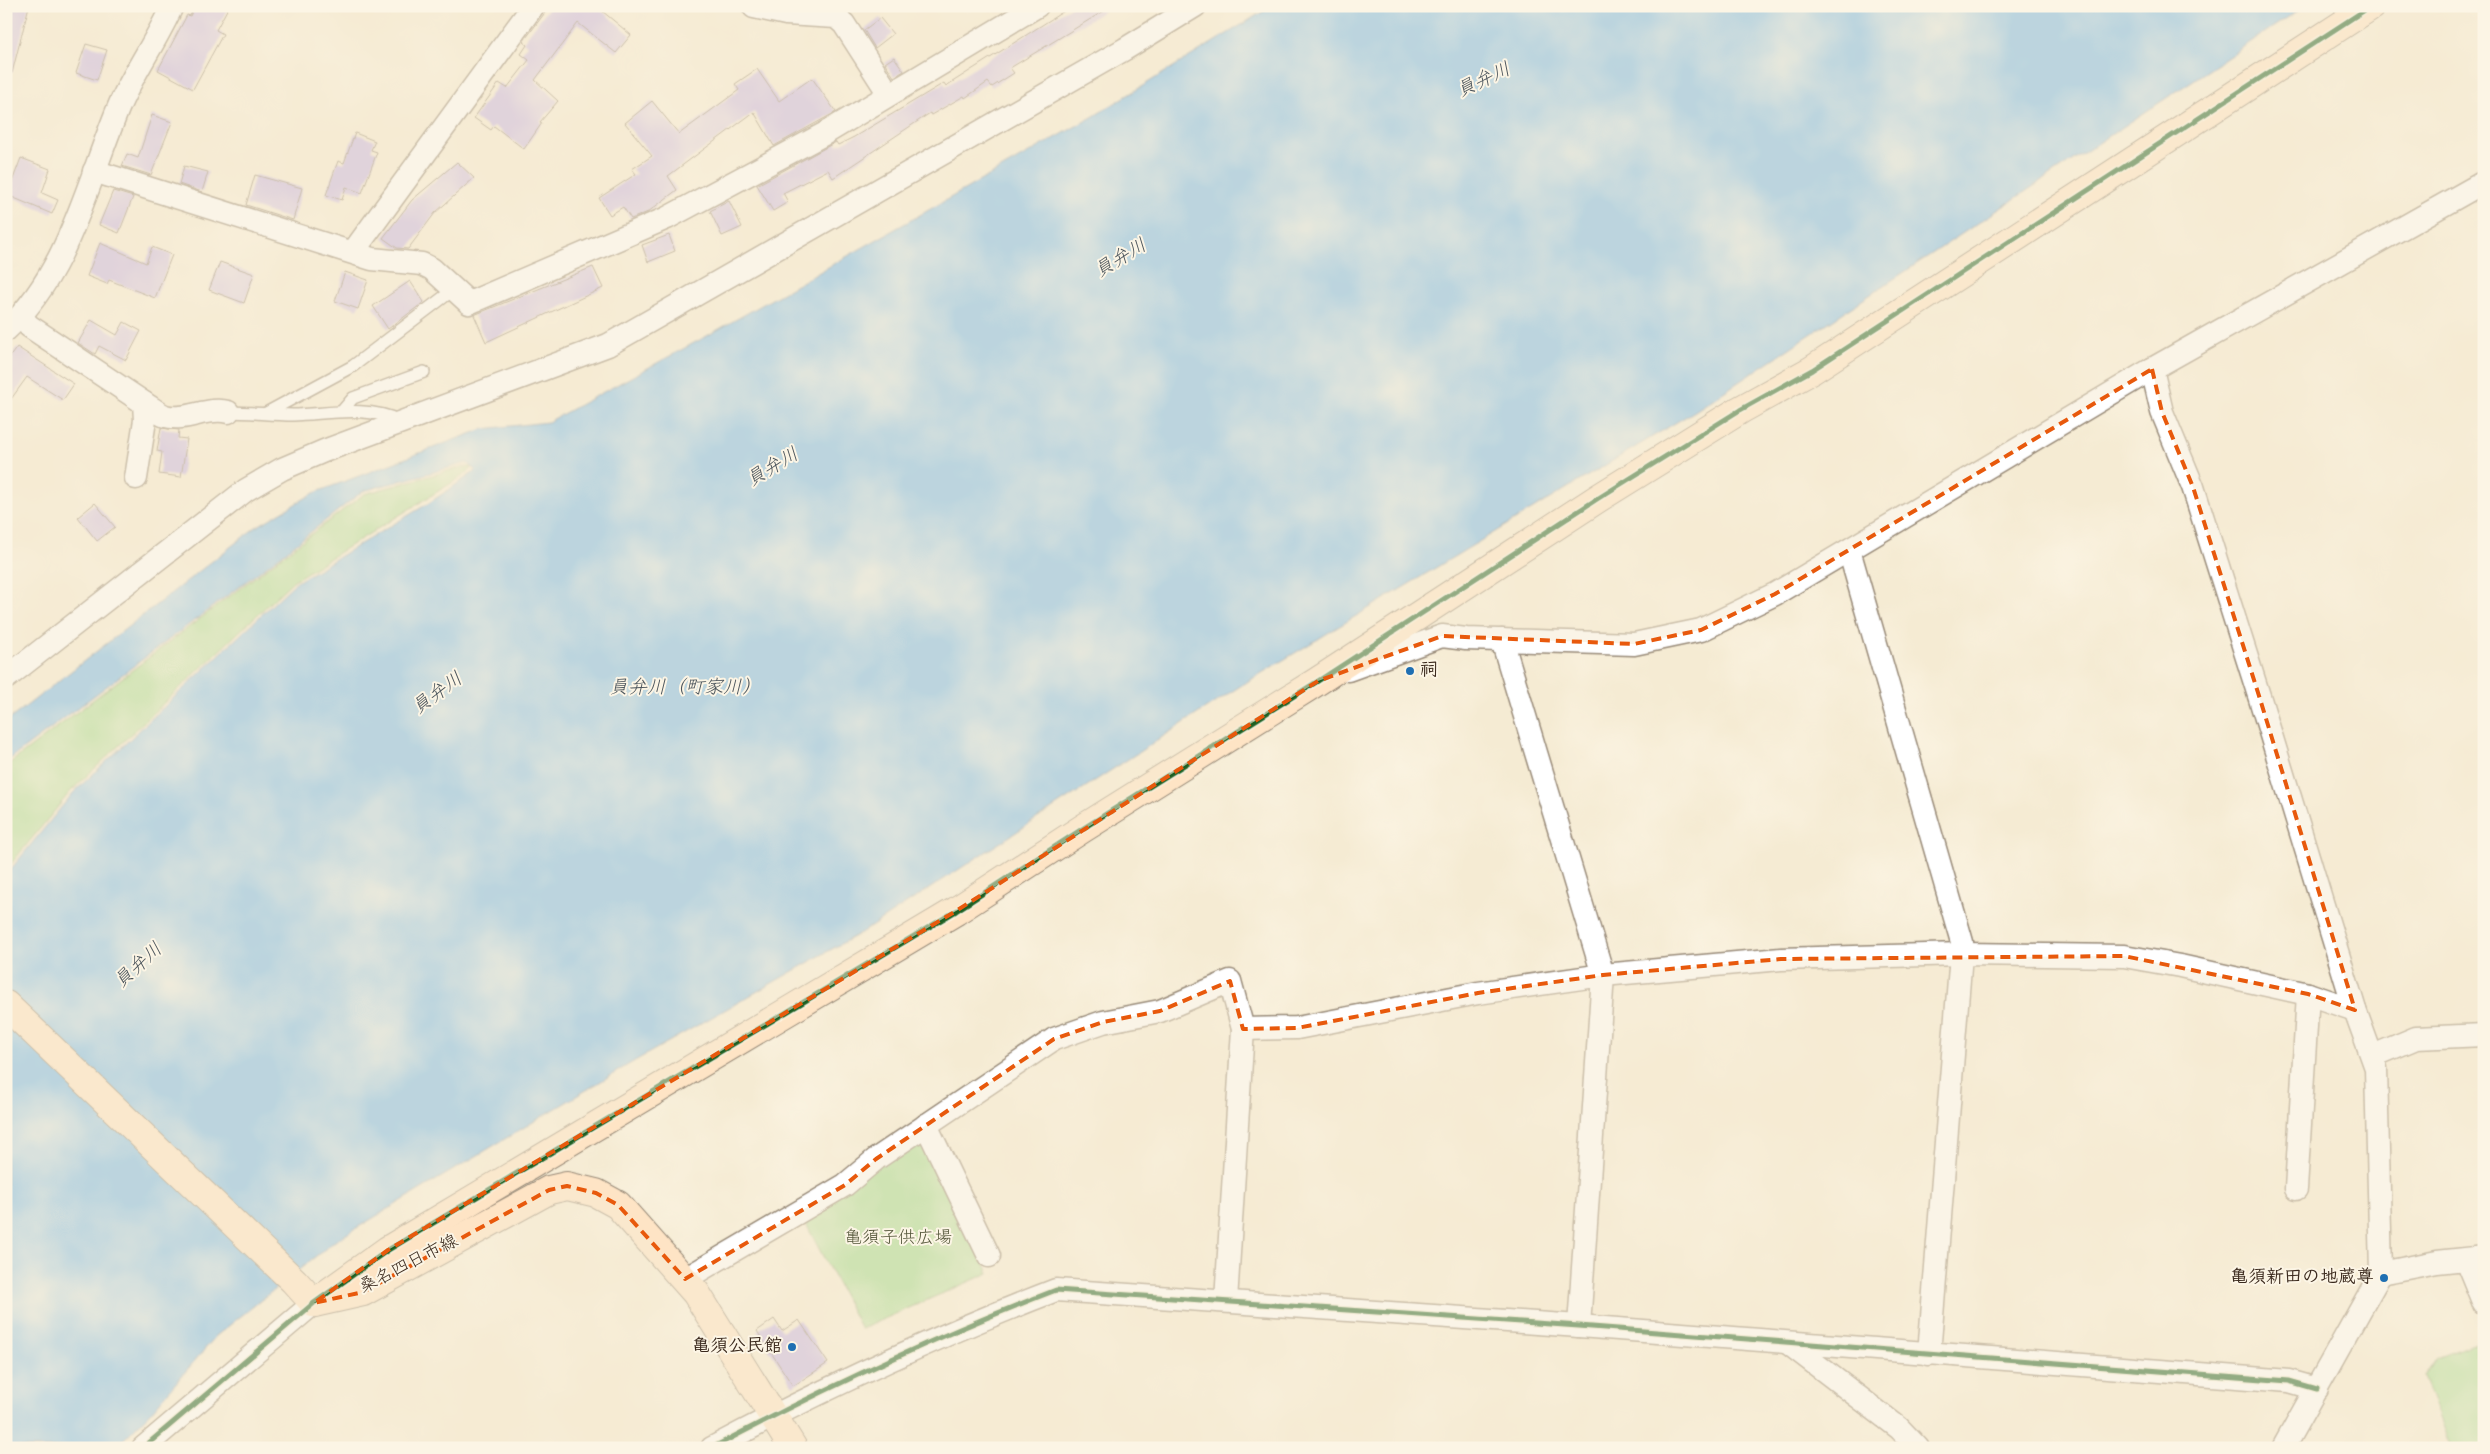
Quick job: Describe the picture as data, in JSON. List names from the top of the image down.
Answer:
{
  "streets": {
    "street": ["桑名四日市線"]
  },
  "water": ["員弁川", "員弁川（町家川）"],
  "parks": ["亀須子供広場"],
  "places": ["祠", "亀須新田の地蔵尊", "亀須公民館"]
}
